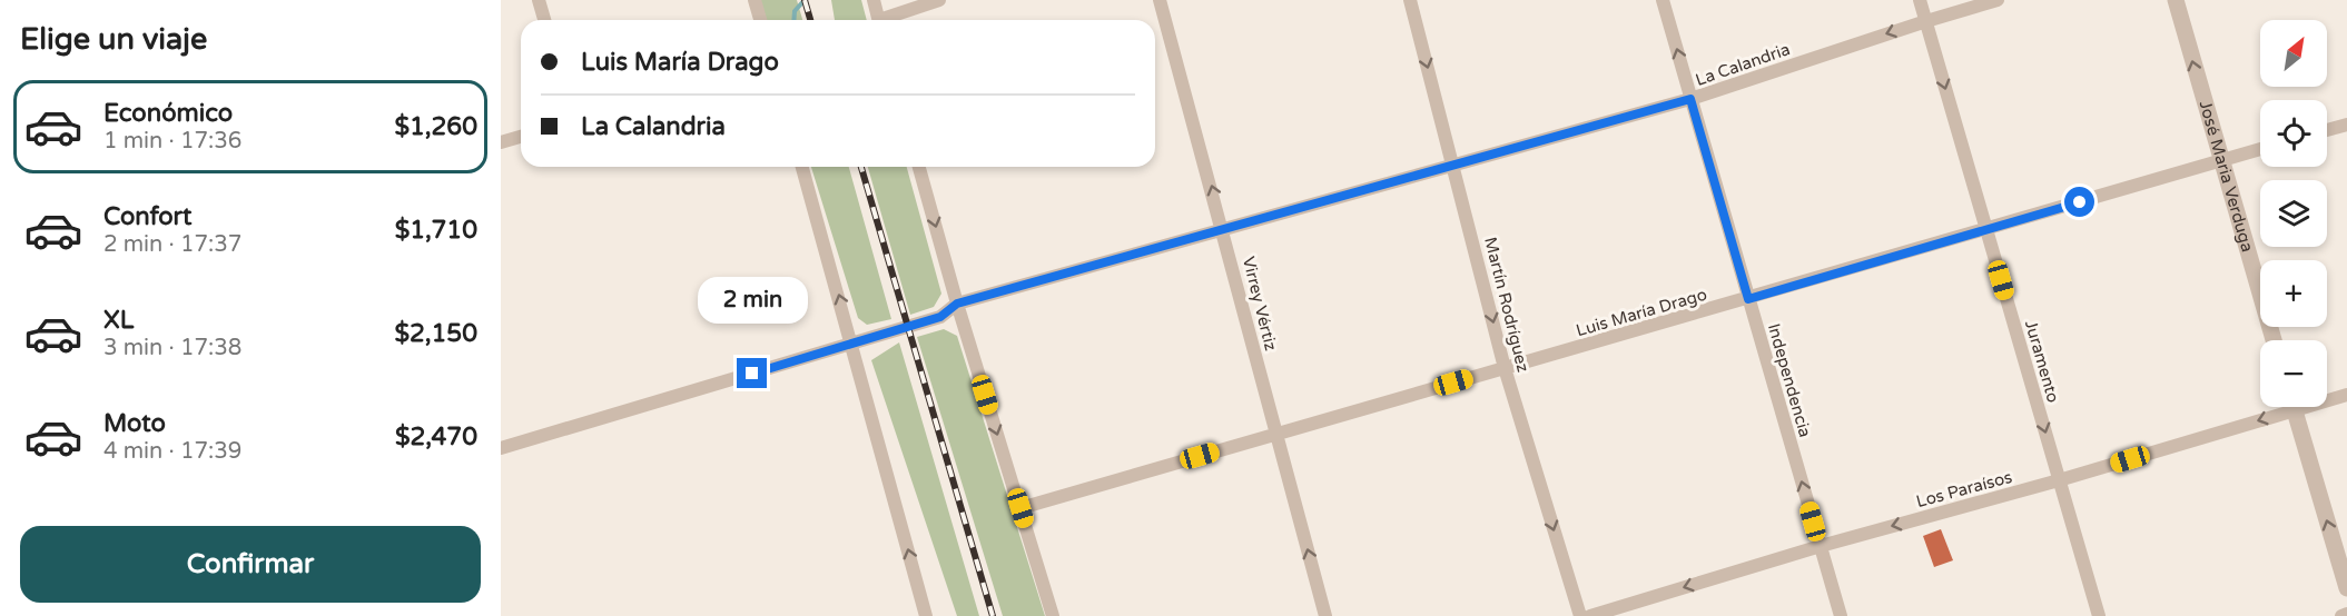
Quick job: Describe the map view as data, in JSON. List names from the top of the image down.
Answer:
{
  "streets": {
    "street": [
      "La Calandria",
      "José Maria Verduga",
      "Virrey Vértiz",
      "Martín Rodríguez",
      "Luis María Drago",
      "Juramento",
      "Independencia",
      "Los Paraísos"
    ]
  },
  "crossings": [
    ["La Calandria", "Virrey Vértiz"],
    ["La Calandria", "Martín Rodríguez"],
    ["La Calandria", "Juramento"],
    ["La Calandria", "Independencia"],
    ["José Maria Verduga", "Luis María Drago"],
    ["Virrey Vértiz", "Luis María Drago"],
    ["Martín Rodríguez", "Luis María Drago"],
    ["Luis María Drago", "Juramento"],
    ["Luis María Drago", "Independencia"],
    ["Juramento", "Los Paraísos"],
    ["Independencia", "Los Paraísos"]
  ],
  "one_way": [
    "José Maria Verduga",
    "Virrey Vértiz",
    "Martín Rodríguez",
    "Juramento",
    "Independencia",
    "Los Paraísos"
  ],
  "north": "top right",
  "page": {
    "heading": "Elige un viaje",
    "map_buttons": ["+", "−"],
    "banner": ["Luis María Drago", "La Calandria"],
    "list": [
      {
        "name": "Económico",
        "note": "1 min · 17:36",
        "value": "$1,260"
      },
      {
        "name": "Confort",
        "note": "2 min · 17:37",
        "value": "$1,710"
      },
      {
        "name": "XL",
        "note": "3 min · 17:38",
        "value": "$2,150"
      },
      {
        "name": "Moto",
        "note": "4 min · 17:39",
        "value": "$2,470"
      }
    ],
    "bubble": "2 min",
    "buttons": "Confirmar"
  }
}
